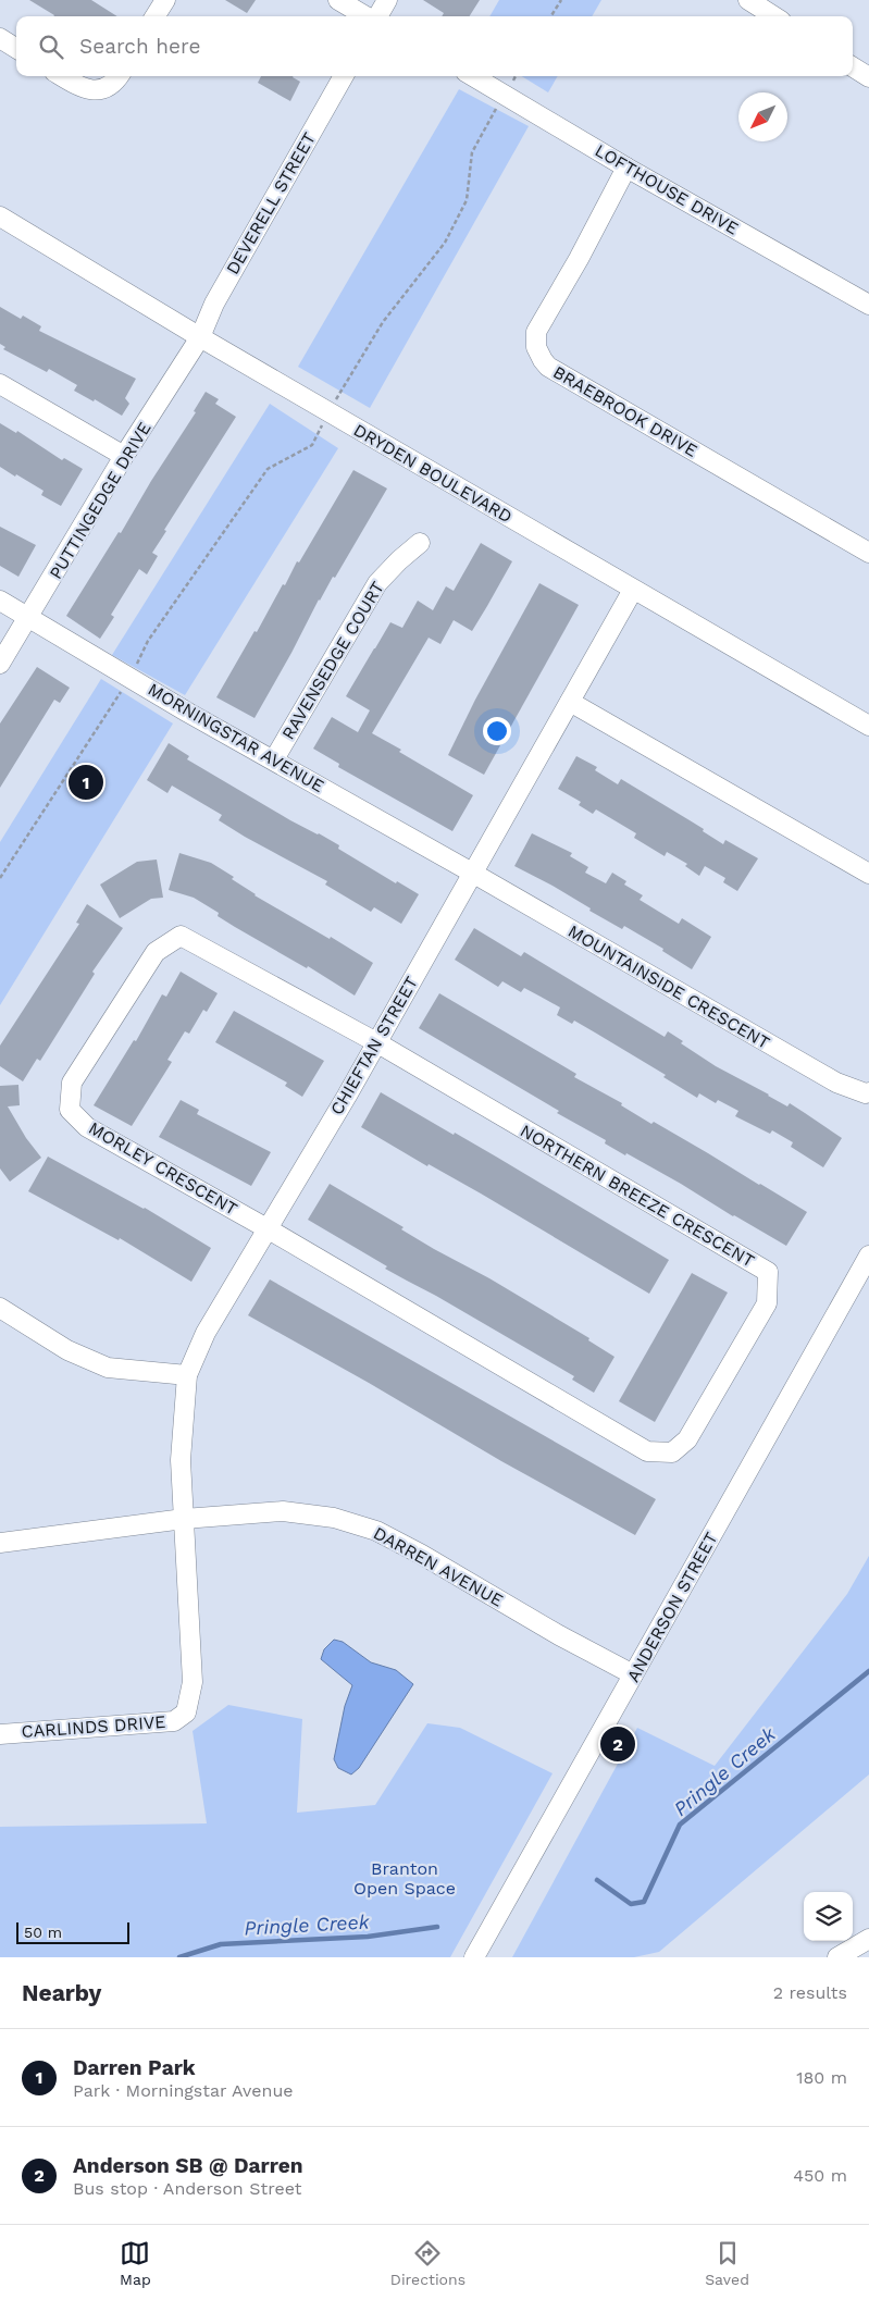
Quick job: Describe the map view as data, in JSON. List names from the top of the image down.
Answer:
{
  "streets": {
    "street": [
      "LOFTHOUSE DRIVE",
      "DEVERELL STREET",
      "BRAEBROOK DRIVE",
      "DRYDEN BOULEVARD",
      "PUTTINGEDGE DRIVE",
      "RAVENSEDGE COURT",
      "MORNINGSTAR AVENUE",
      "MOUNTAINSIDE CRESCENT",
      "CHIEFTAN STREET",
      "MORLEY CRESCENT",
      "NORTHERN BREEZE CRESCENT",
      "DARREN AVENUE",
      "ANDERSON STREET",
      "CARLINDS DRIVE"
    ]
  },
  "crossings": [
    ["LOFTHOUSE DRIVE", "BRAEBROOK DRIVE"],
    ["DEVERELL STREET", "DRYDEN BOULEVARD"],
    ["DEVERELL STREET", "PUTTINGEDGE DRIVE"],
    ["DRYDEN BOULEVARD", "PUTTINGEDGE DRIVE"],
    ["DRYDEN BOULEVARD", "CHIEFTAN STREET"],
    ["PUTTINGEDGE DRIVE", "MORNINGSTAR AVENUE"],
    ["RAVENSEDGE COURT", "MORNINGSTAR AVENUE"],
    ["MORNINGSTAR AVENUE", "MOUNTAINSIDE CRESCENT"],
    ["MORNINGSTAR AVENUE", "CHIEFTAN STREET"],
    ["MOUNTAINSIDE CRESCENT", "CHIEFTAN STREET"],
    ["CHIEFTAN STREET", "MORLEY CRESCENT"],
    ["CHIEFTAN STREET", "NORTHERN BREEZE CRESCENT"],
    ["CHIEFTAN STREET", "DARREN AVENUE"],
    ["CHIEFTAN STREET", "CARLINDS DRIVE"],
    ["MORLEY CRESCENT", "NORTHERN BREEZE CRESCENT"],
    ["DARREN AVENUE", "ANDERSON STREET"],
    ["DARREN AVENUE", "CARLINDS DRIVE"]
  ],
  "water": ["Pringle Creek"],
  "parks": ["Branton Open Space"],
  "scale_bar": "50 m",
  "north": "bottom left",
  "page": {
    "search": "Search here",
    "pins": ["1", "2"],
    "scale": "50 m",
    "heading": ["Nearby", "2 results"],
    "list": [
      {
        "mark": "1",
        "name": "Darren Park",
        "note": "Park · Morningstar Avenue",
        "value": "180 m"
      },
      {
        "mark": "2",
        "name": "Anderson SB @ Darren",
        "note": "Bus stop · Anderson Street",
        "value": "450 m"
      }
    ],
    "nav": ["Map", "Directions", "Saved"]
  }
}
